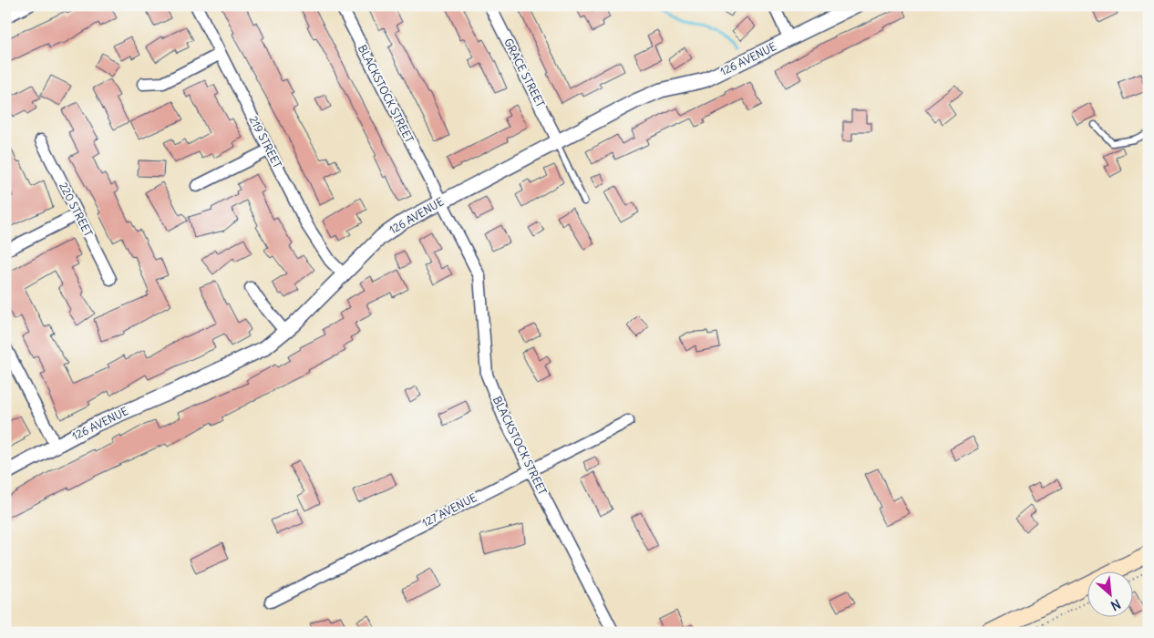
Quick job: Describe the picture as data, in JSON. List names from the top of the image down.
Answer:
{
  "streets": {
    "street": [
      "126 AVENUE",
      "GRACE STREET",
      "BLACKSTOCK STREET",
      "219 STREET",
      "220 STREET",
      "127 AVENUE"
    ]
  },
  "crossings": [
    ["126 AVENUE", "GRACE STREET"],
    ["126 AVENUE", "BLACKSTOCK STREET"],
    ["126 AVENUE", "219 STREET"],
    ["BLACKSTOCK STREET", "127 AVENUE"]
  ],
  "north": "bottom right"
}
